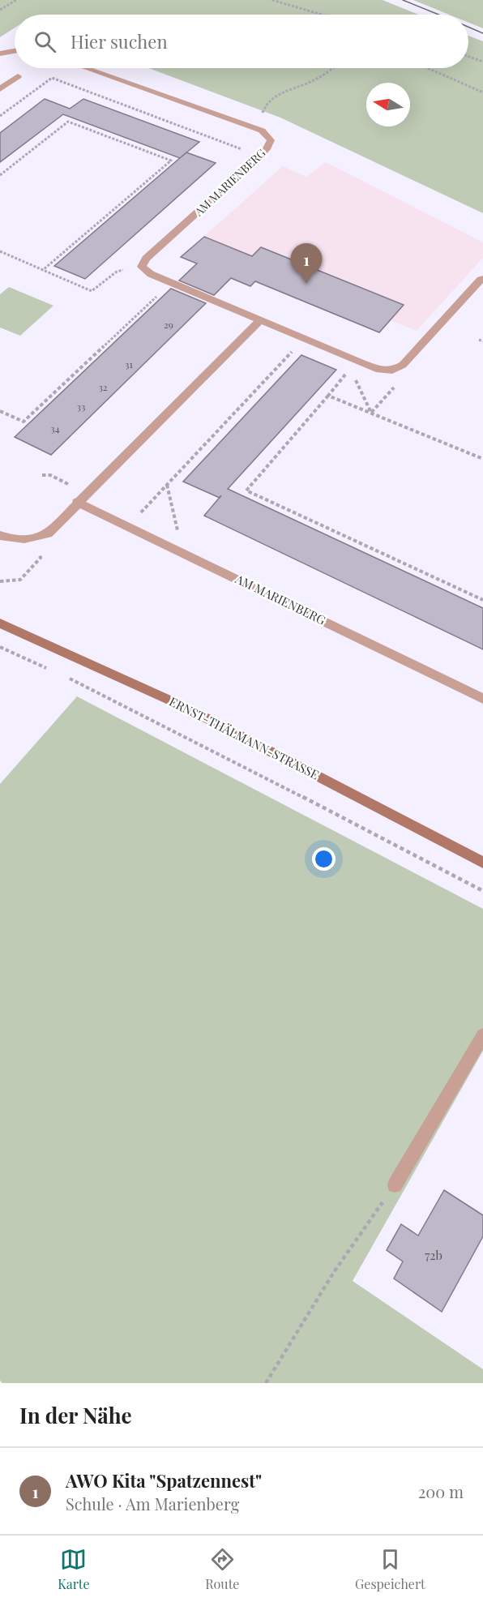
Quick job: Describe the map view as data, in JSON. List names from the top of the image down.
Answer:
{
  "streets": {
    "main road": ["ERNST-THÄLMANN-STRASSE"],
    "street": ["AM MARIENBERG"]
  },
  "house_numbers": [
    "29",
    "31",
    "32",
    "33",
    "34",
    "72b"
  ],
  "north": "left",
  "page": {
    "search": "Hier suchen",
    "pins": "1",
    "heading": "In der Nähe",
    "list": [
      {
        "mark": "1",
        "name": "AWO Kita \"Spatzennest\"",
        "note": "Schule · Am Marienberg",
        "value": "200 m"
      }
    ],
    "nav": ["Karte", "Route", "Gespeichert"]
  }
}
